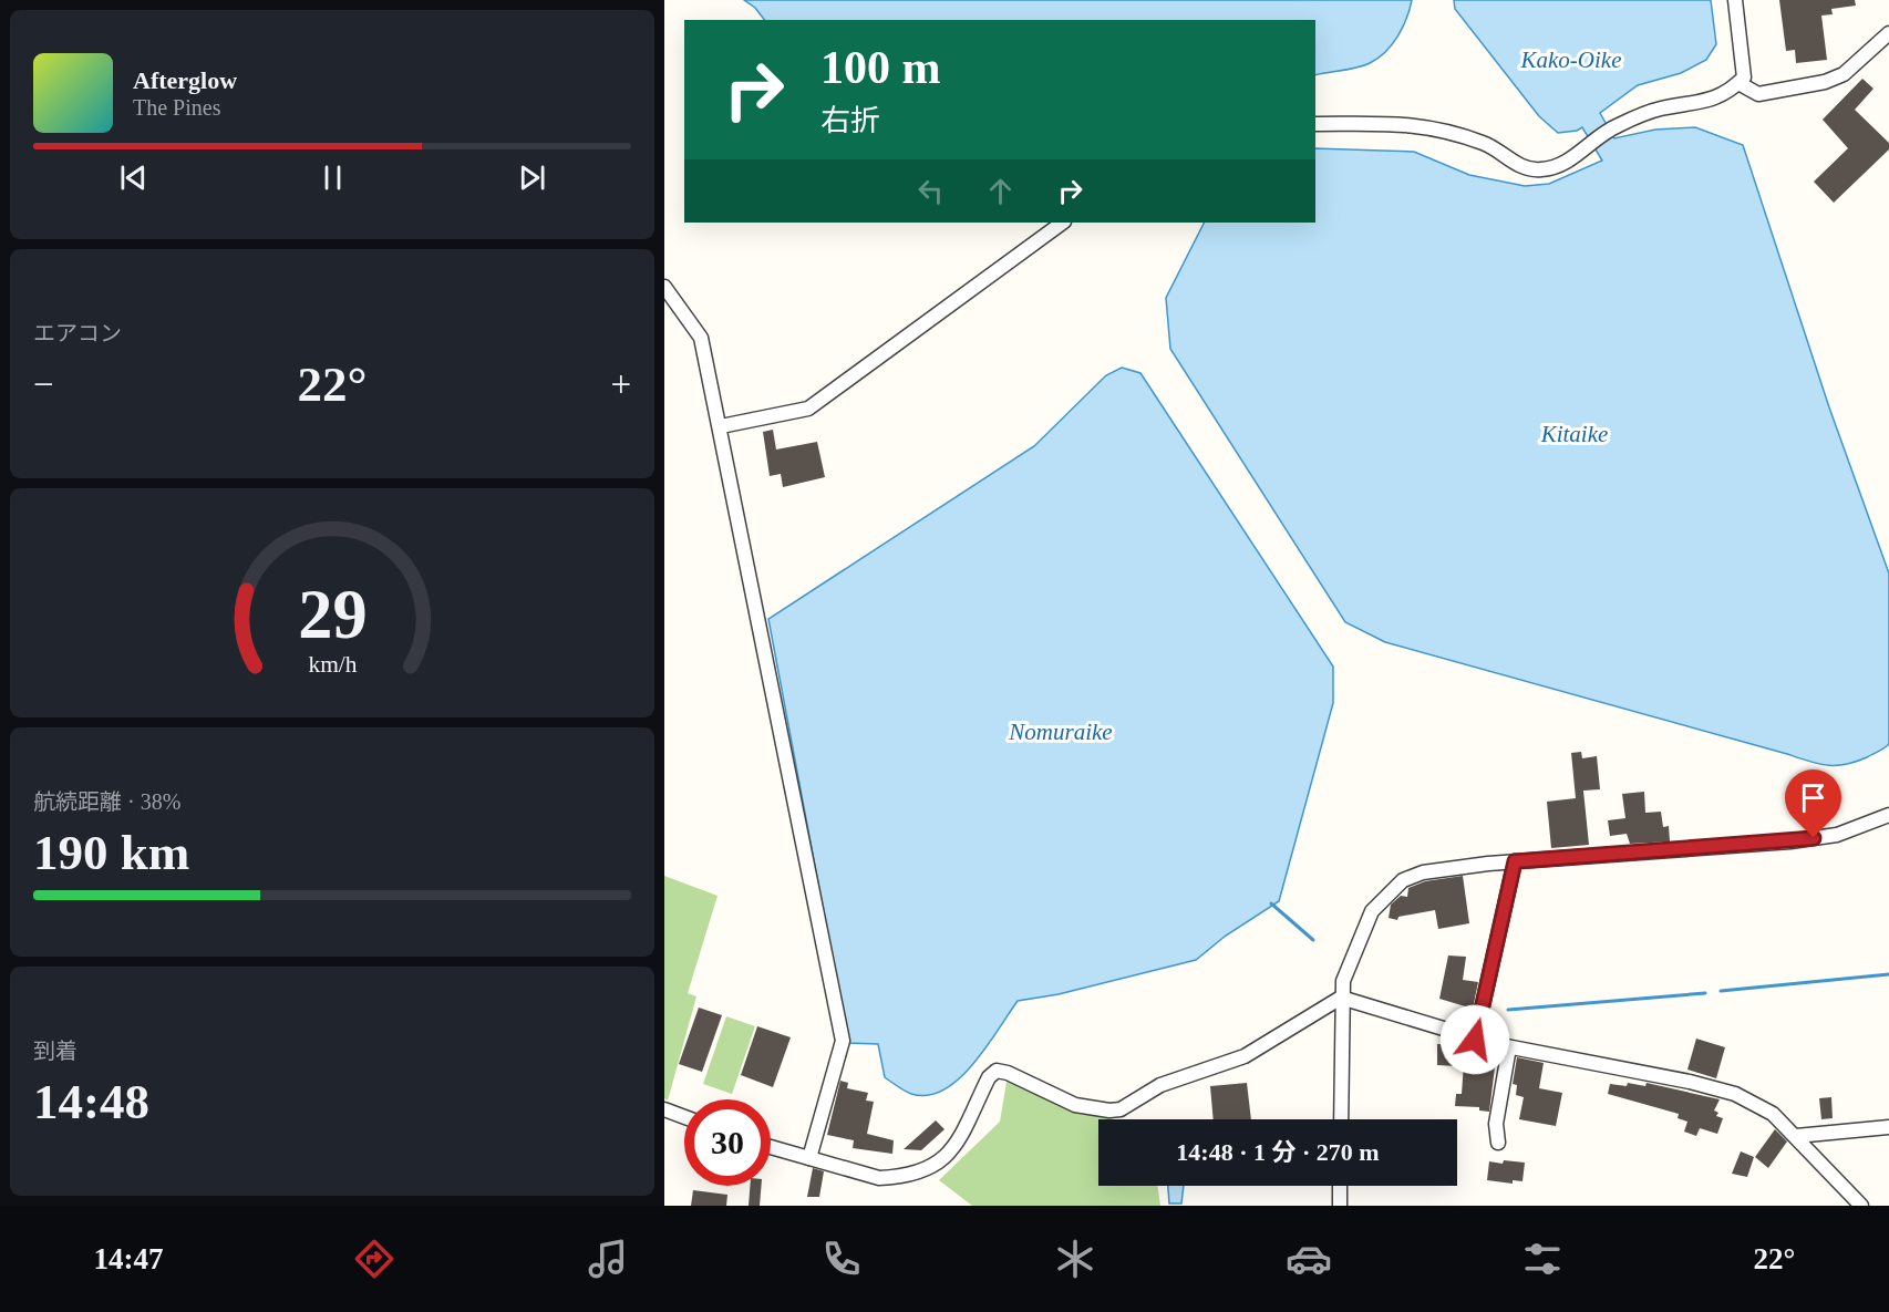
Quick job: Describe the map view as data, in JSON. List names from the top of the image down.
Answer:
{
  "water": ["Kako-Oike", "Kitaike", "Nomuraike"],
  "page": {
    "turn": ["100 m", "右折"],
    "song": ["Afterglow", "The Pines"],
    "tile": [
      "エアコン",
      ["航続距離 · 38%", "190 km"],
      ["到着", "14:48"]
    ],
    "heat": ["−", "22°", "+"],
    "limit": "30",
    "trip": "14:48 · 1 分 · 270 m",
    "tabs": ["14:47", "22°"],
    "gauge": ["29", "km/h"]
  }
}
